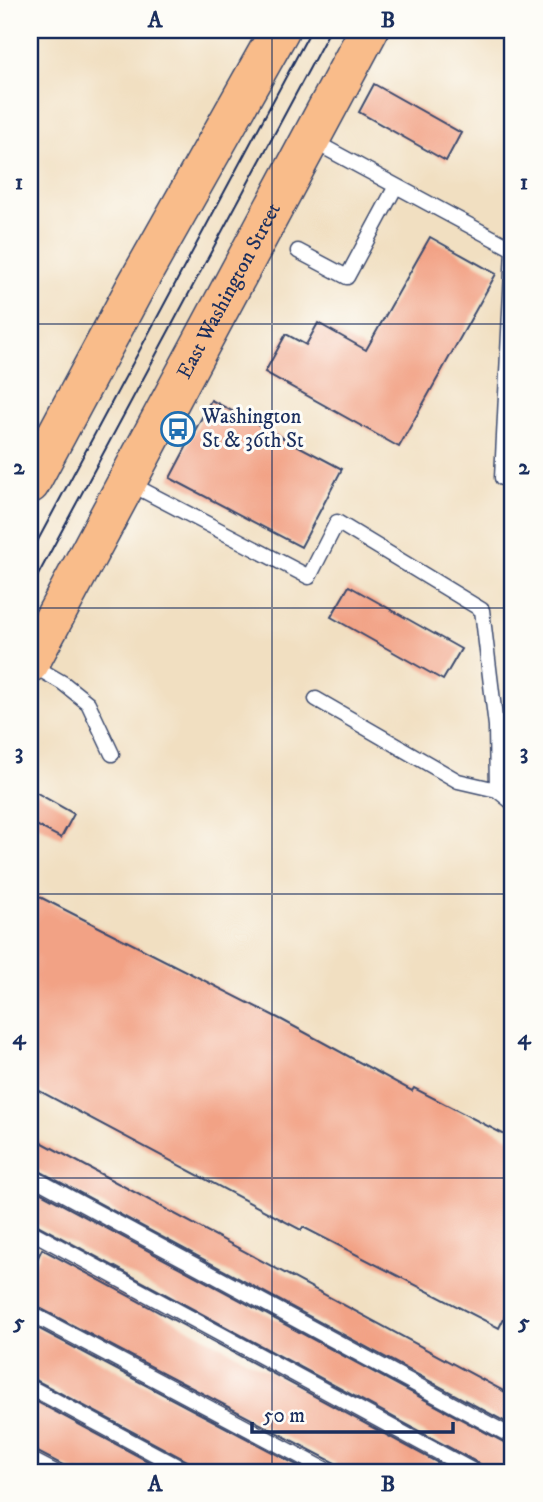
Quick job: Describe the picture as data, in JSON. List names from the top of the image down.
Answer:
{
  "streets": {
    "main road": ["East Washington Street"]
  },
  "places": {
    "bus stop": ["Washington St & 36th St"]
  },
  "scale_bar": "50 m",
  "grid": {
    "columns": ["A", "B"],
    "rows": [
      "1",
      "2",
      "3",
      "4",
      "5"
    ]
  }
}
